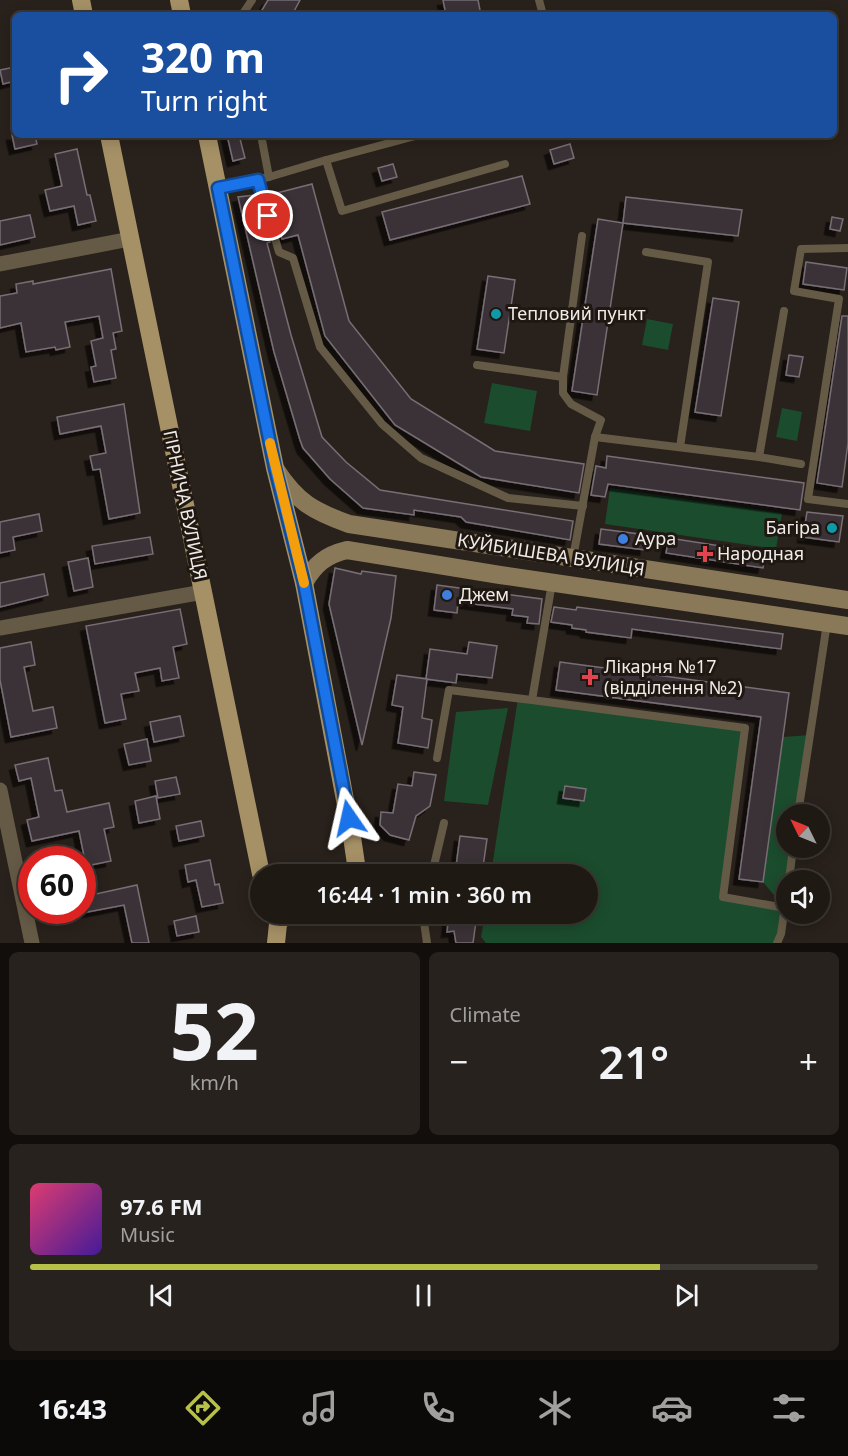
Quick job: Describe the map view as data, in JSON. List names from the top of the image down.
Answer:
{
  "streets": {
    "main road": ["ГІРНИЧА ВУЛИЦЯ", "КУЙБИШЕВА ВУЛИЦЯ"]
  },
  "places": {
    "other": [
      "Тепловий пункт",
      "Багіра",
      "Аура",
      "Джем"
    ],
    "health": ["Народная", "Лікарня №17 (відділення №2)"]
  },
  "north": "top left",
  "page": {
    "turn": ["320 m", "Turn right"],
    "limit": "60",
    "trip": "16:44 · 1 min · 360 m",
    "tile": [
      ["52", "km/h"],
      "Climate"
    ],
    "heat": ["−", "21°", "+"],
    "song": ["97.6 FM", "Music"],
    "tabs": "16:43"
  }
}
